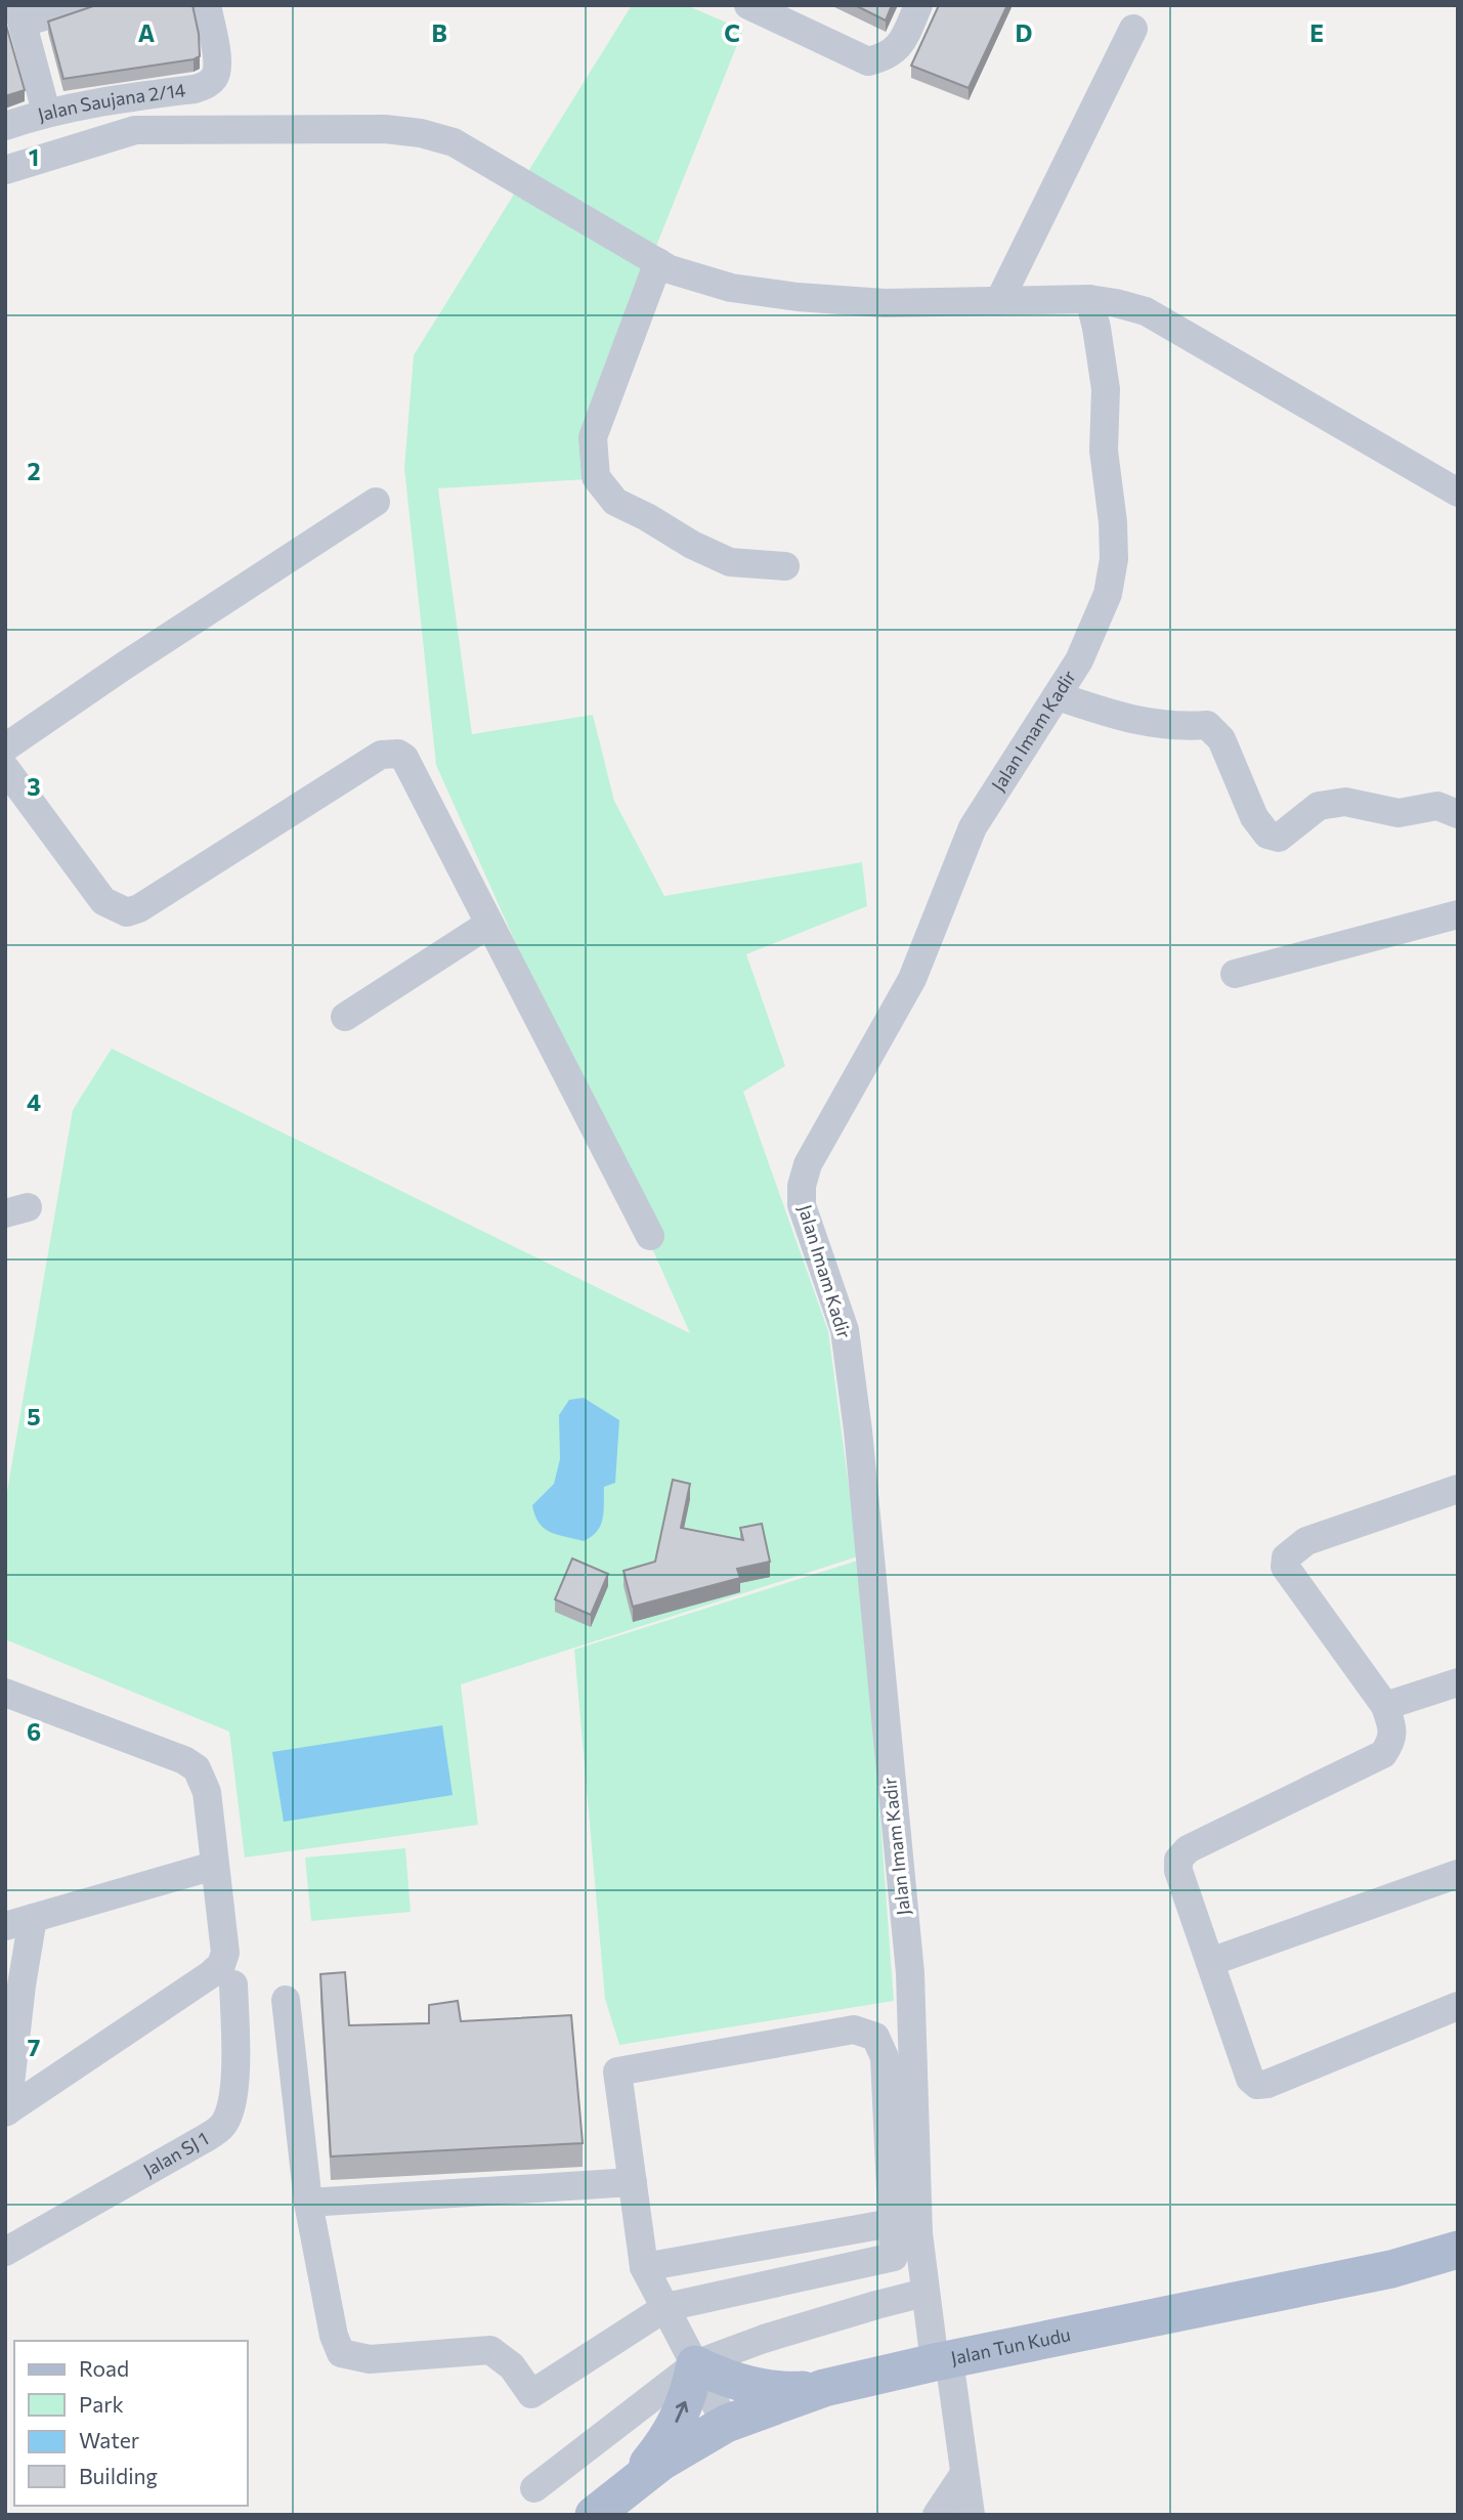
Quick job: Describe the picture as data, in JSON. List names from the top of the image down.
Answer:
{
  "streets": {
    "main road": ["Jalan Tun Kudu"],
    "street": ["Jalan Saujana 2/14", "Jalan Imam Kadir", "Jalan SJ 1"]
  },
  "crossings": [
    ["Jalan Imam Kadir", "Jalan Tun Kudu"]
  ],
  "legend": [
    "Road",
    "Park",
    "Water",
    "Building"
  ],
  "grid": {
    "columns": [
      "A",
      "B",
      "C",
      "D",
      "E"
    ],
    "rows": [
      "1",
      "2",
      "3",
      "4",
      "5",
      "6",
      "7"
    ]
  }
}
